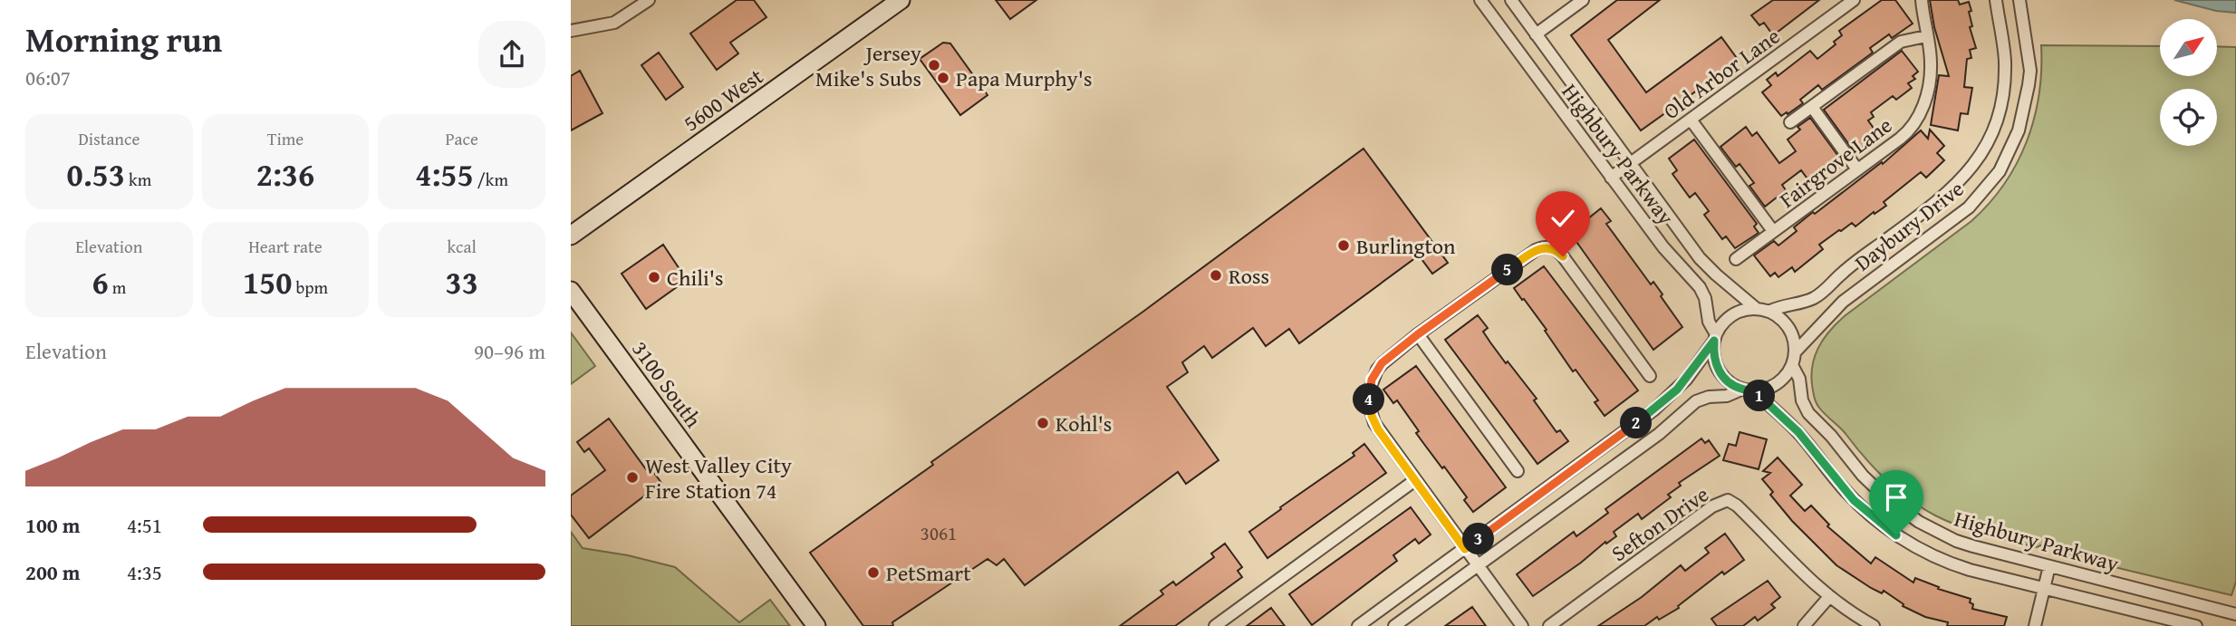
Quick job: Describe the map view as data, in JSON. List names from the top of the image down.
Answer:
{
  "streets": {
    "main road": ["5600 West", "3100 South"],
    "street": [
      "Old Arbor Lane",
      "Highbury Parkway",
      "Fairgrove Lane",
      "Daybury Drive",
      "Sefton Drive"
    ]
  },
  "crossings": [
    ["Old Arbor Lane", "Highbury Parkway"],
    ["Highbury Parkway", "Daybury Drive"]
  ],
  "places": [
    "Jersey Mike's Subs",
    "Papa Murphy's",
    "Burlington",
    "Ross",
    "Chili's",
    "Kohl's",
    "West Valley City Fire Station 74",
    "PetSmart"
  ],
  "house_numbers": ["3061"],
  "north": "top right",
  "page": {
    "heading": ["Morning run", "06:07"],
    "stats": [
      ["Distance", "0.53 km"],
      ["Time", "2:36"],
      ["Pace", "4:55 /km"],
      ["Elevation", "6 m"],
      ["Heart rate", "150 bpm"],
      ["kcal", "33"]
    ],
    "pins": [
      "5",
      "1",
      "4",
      "2",
      "3"
    ],
    "chart": ["Elevation", "90–96 m"],
    "list": [
      {
        "name": "100 m",
        "note": "4:51"
      },
      {
        "name": "200 m",
        "note": "4:35"
      }
    ]
  }
}
